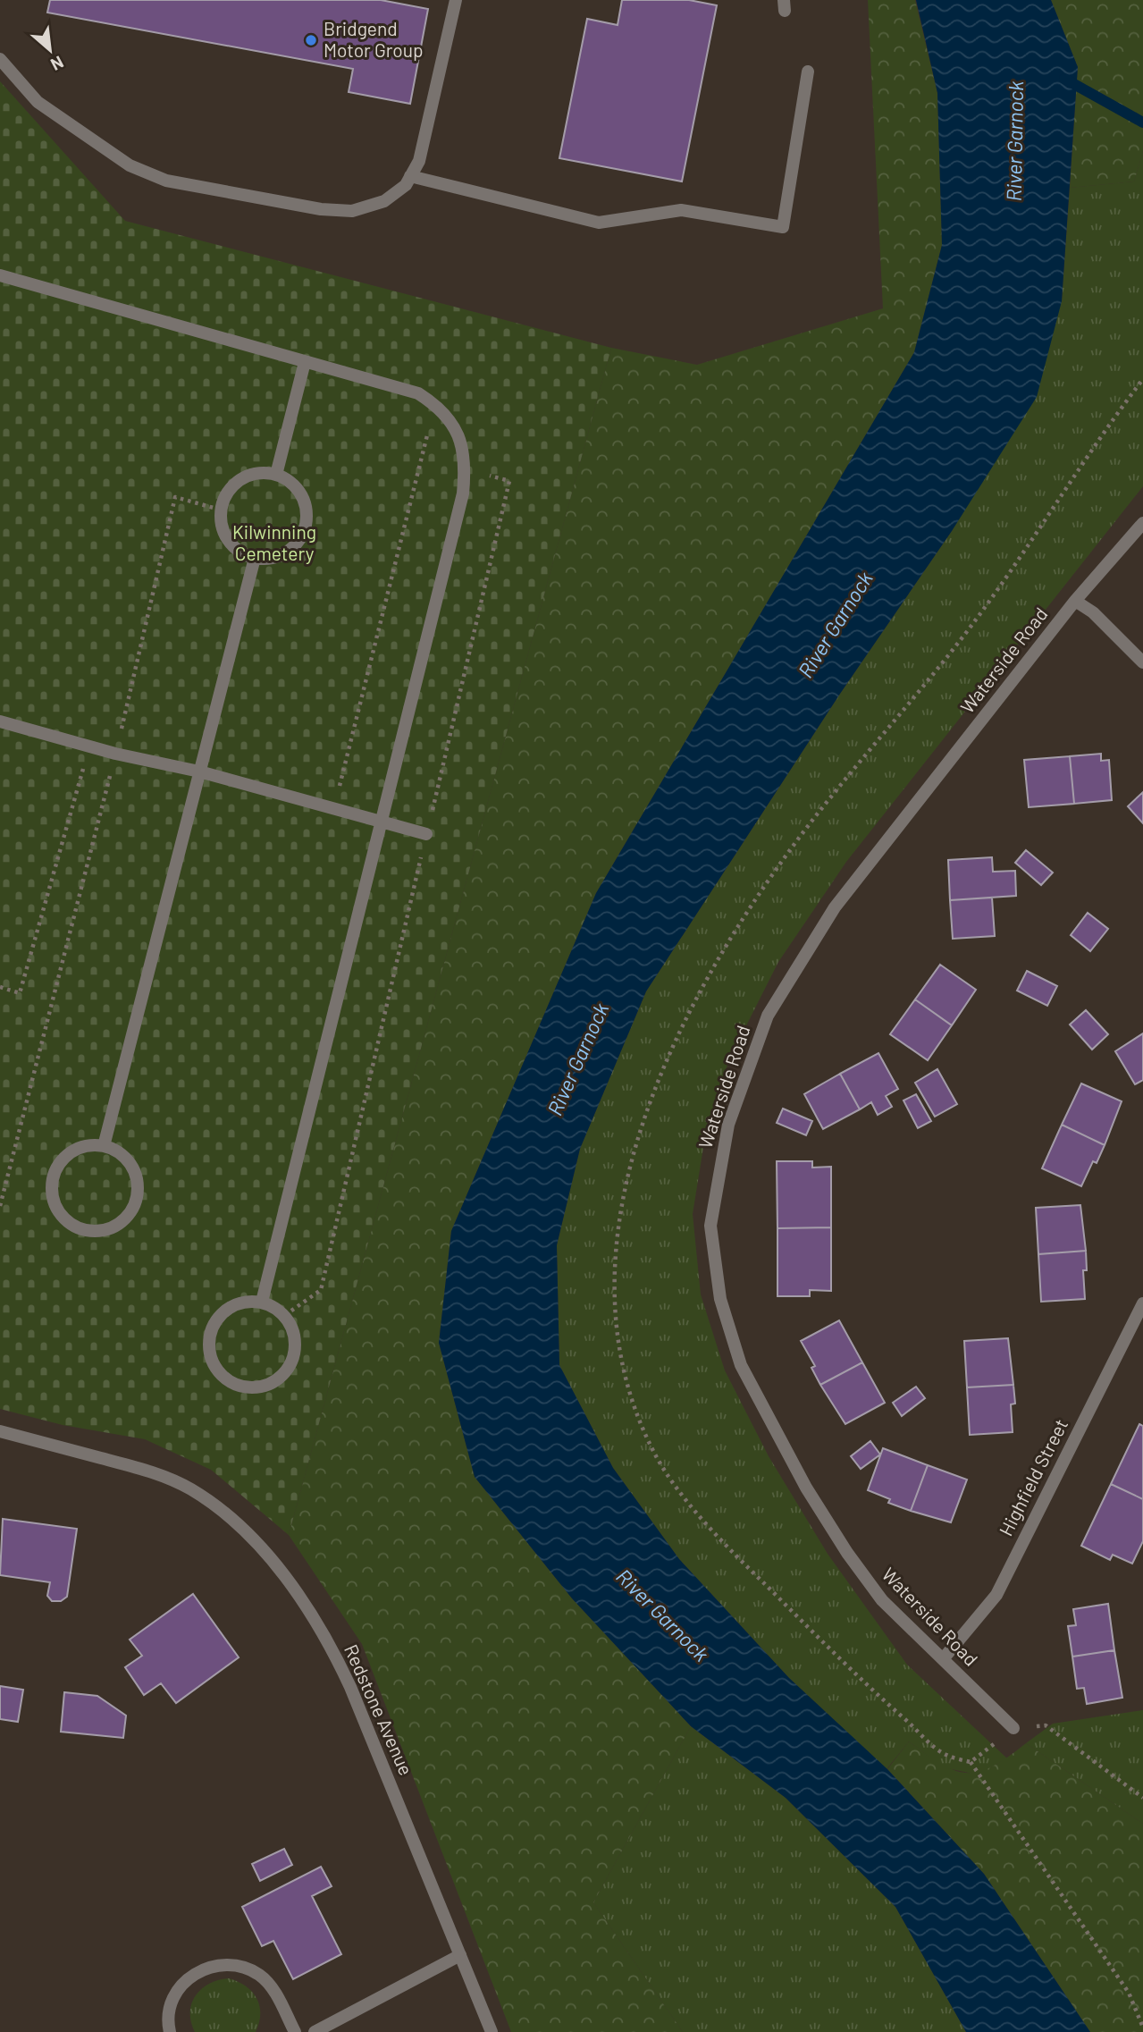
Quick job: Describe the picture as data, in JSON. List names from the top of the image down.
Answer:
{
  "streets": {
    "street": ["Waterside Road", "Highfield Street", "Redstone Avenue"]
  },
  "crossings": [
    ["Waterside Road", "Highfield Street"]
  ],
  "water": ["River Garnock"],
  "parks": ["Kilwinning Cemetery"],
  "places": ["Bridgend Motor Group"],
  "north": "bottom right"
}
